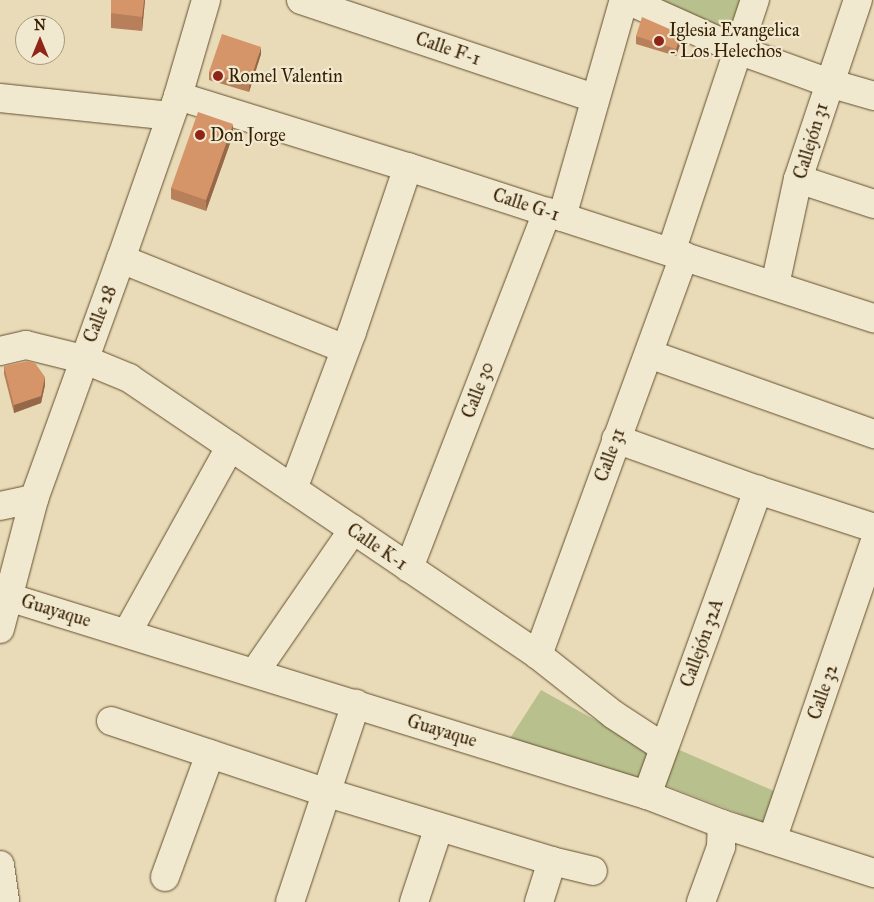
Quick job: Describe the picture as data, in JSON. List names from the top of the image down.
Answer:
{
  "streets": {
    "street": [
      "Calle F-1",
      "Callejón 31",
      "Calle G-1",
      "Calle 28",
      "Calle 30",
      "Calle 31",
      "Calle K-1",
      "Guayaque",
      "Callejón 32A",
      "Calle 32"
    ]
  },
  "crossings": [
    ["Calle F-1", "Calle 30"],
    ["Callejón 31", "Calle G-1"],
    ["Calle G-1", "Calle 28"],
    ["Calle G-1", "Calle 30"],
    ["Calle G-1", "Calle 31"],
    ["Calle 28", "Calle K-1"],
    ["Calle 28", "Guayaque"],
    ["Calle 30", "Calle K-1"],
    ["Calle 31", "Calle K-1"],
    ["Calle K-1", "Callejón 32A"],
    ["Guayaque", "Callejón 32A"],
    ["Guayaque", "Calle 32"]
  ],
  "places": ["Iglesia Evangelica - Los Helechos", "Romel Valentin", "Don Jorge"],
  "north": "top"
}
